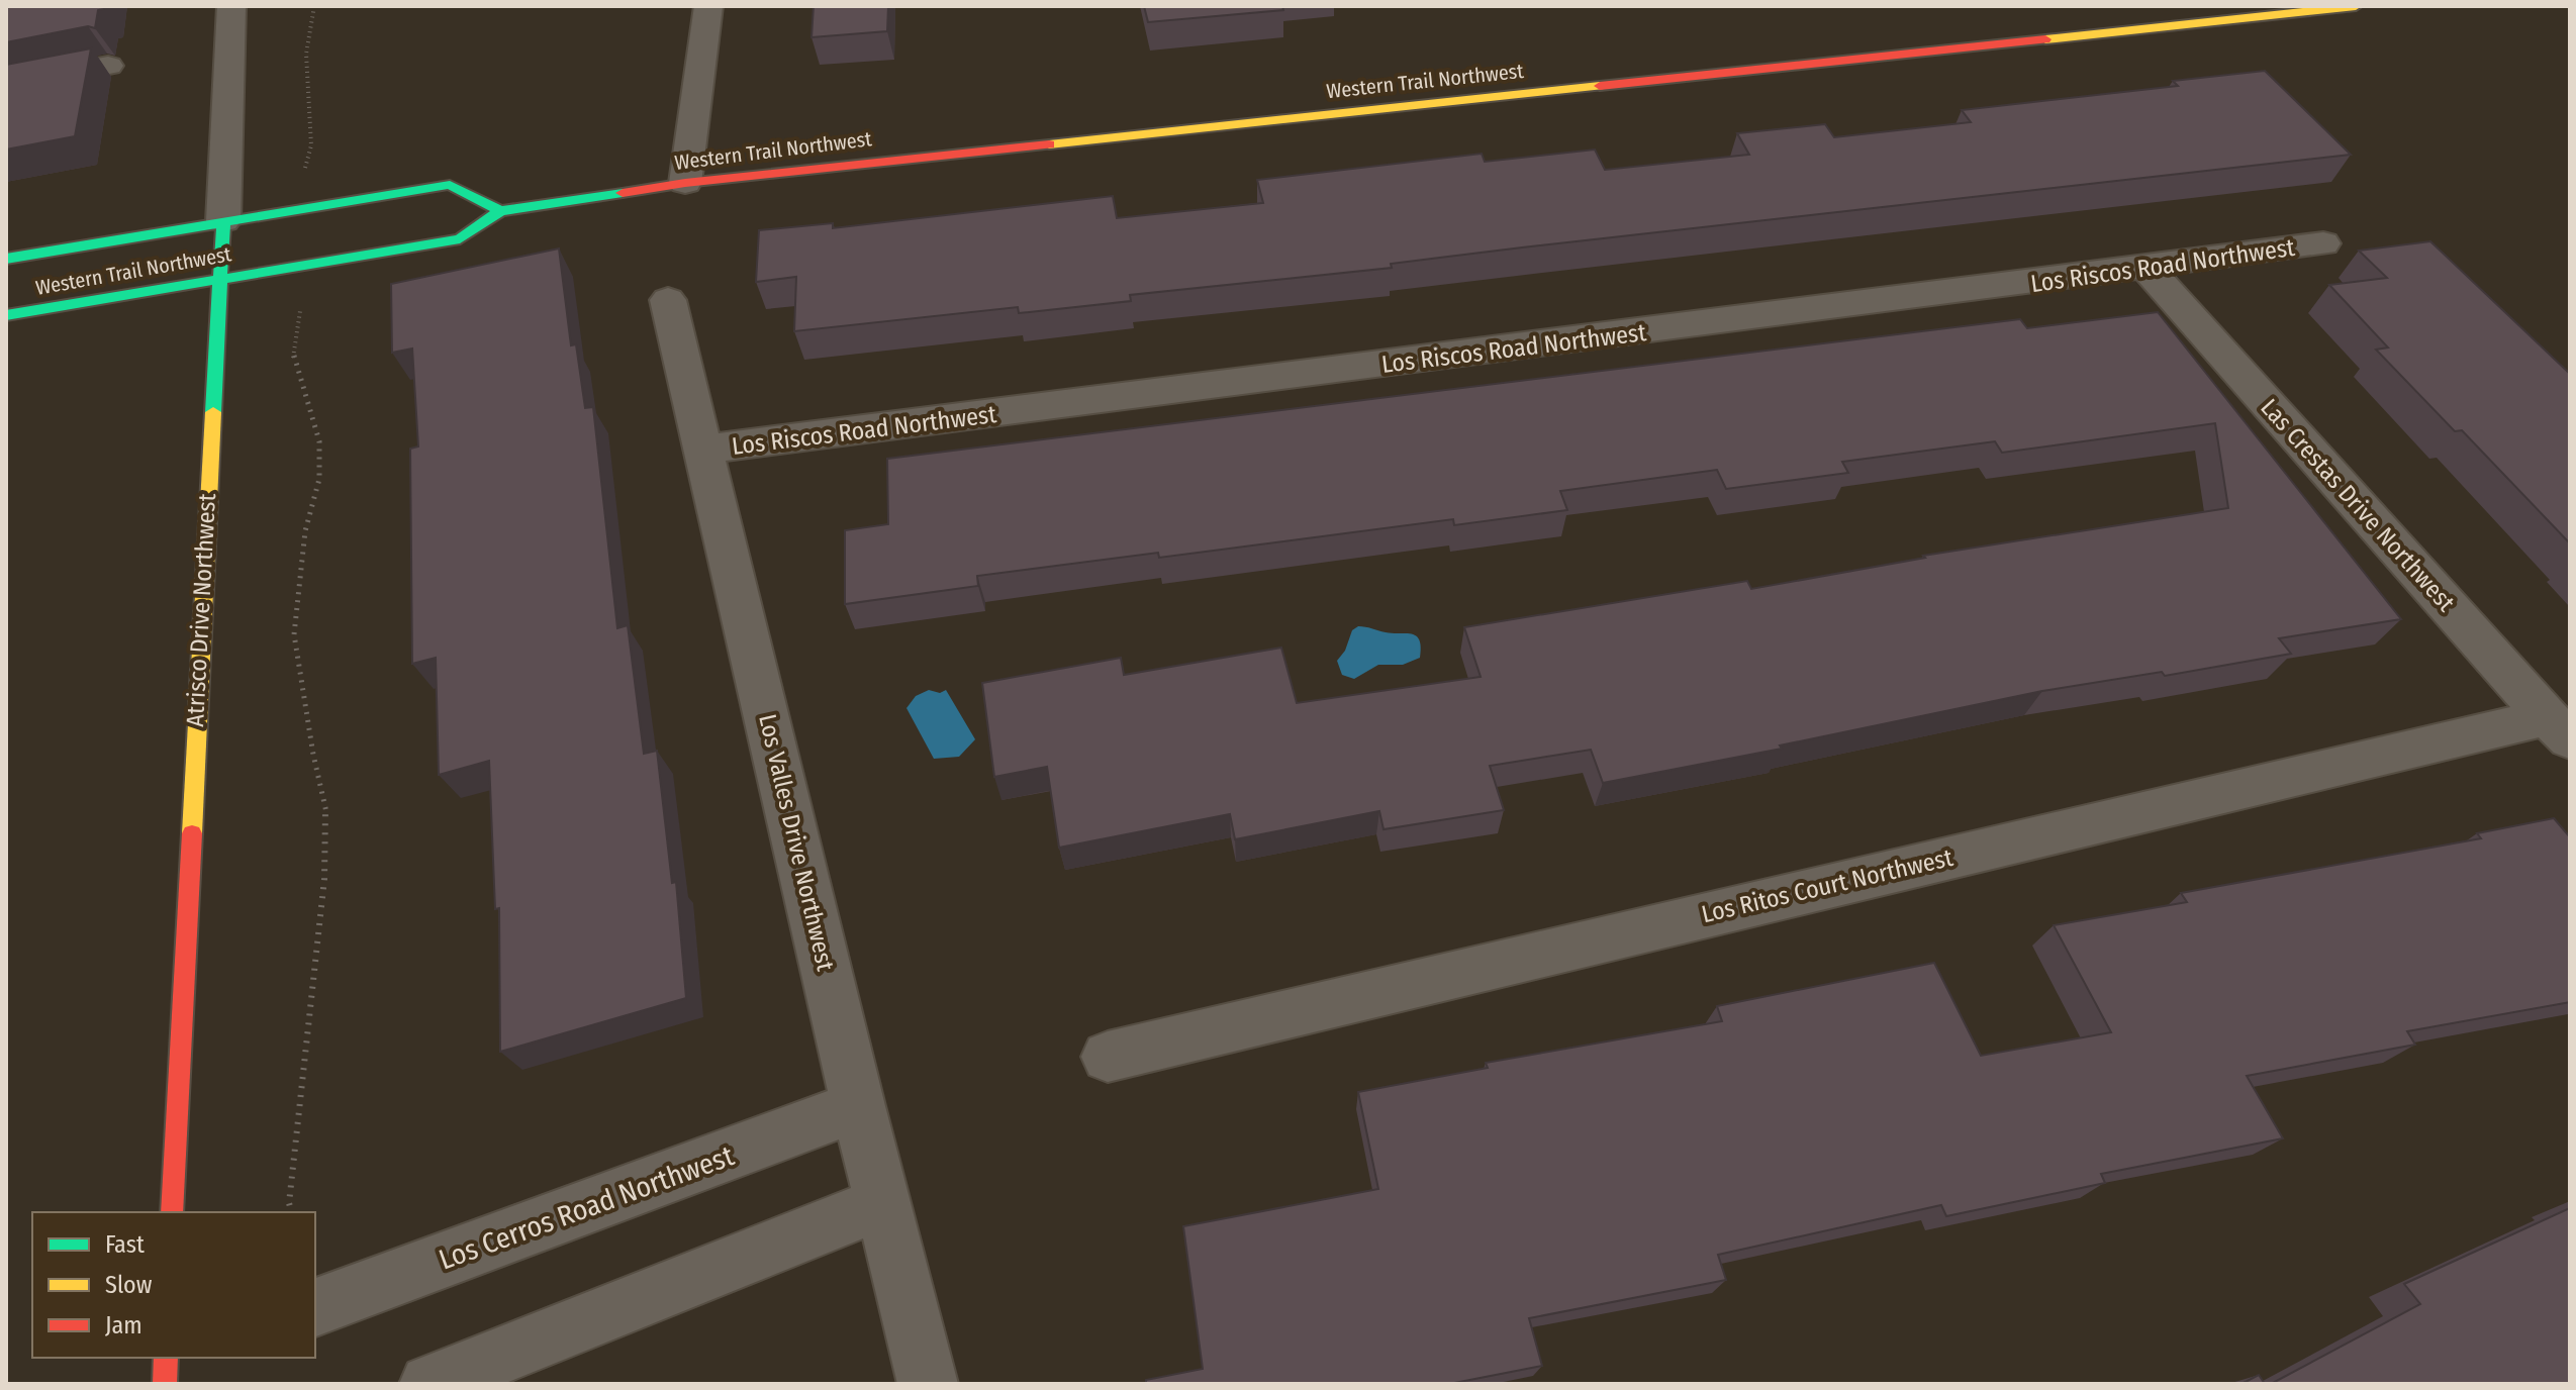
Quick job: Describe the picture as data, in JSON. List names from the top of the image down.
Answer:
{
  "streets": {
    "main road": ["Western Trail Northwest", "Atrisco Drive Northwest"],
    "street": [
      "Los Riscos Road Northwest",
      "Las Crestas Drive Northwest",
      "Los Valles Drive Northwest",
      "Los Ritos Court Northwest",
      "Los Cerros Road Northwest"
    ]
  },
  "crossings": [
    ["Western Trail Northwest", "Atrisco Drive Northwest"],
    ["Los Riscos Road Northwest", "Las Crestas Drive Northwest"],
    ["Los Riscos Road Northwest", "Los Valles Drive Northwest"],
    ["Las Crestas Drive Northwest", "Los Ritos Court Northwest"],
    ["Los Valles Drive Northwest", "Los Cerros Road Northwest"]
  ],
  "legend": ["Fast", "Slow", "Jam"]
}
